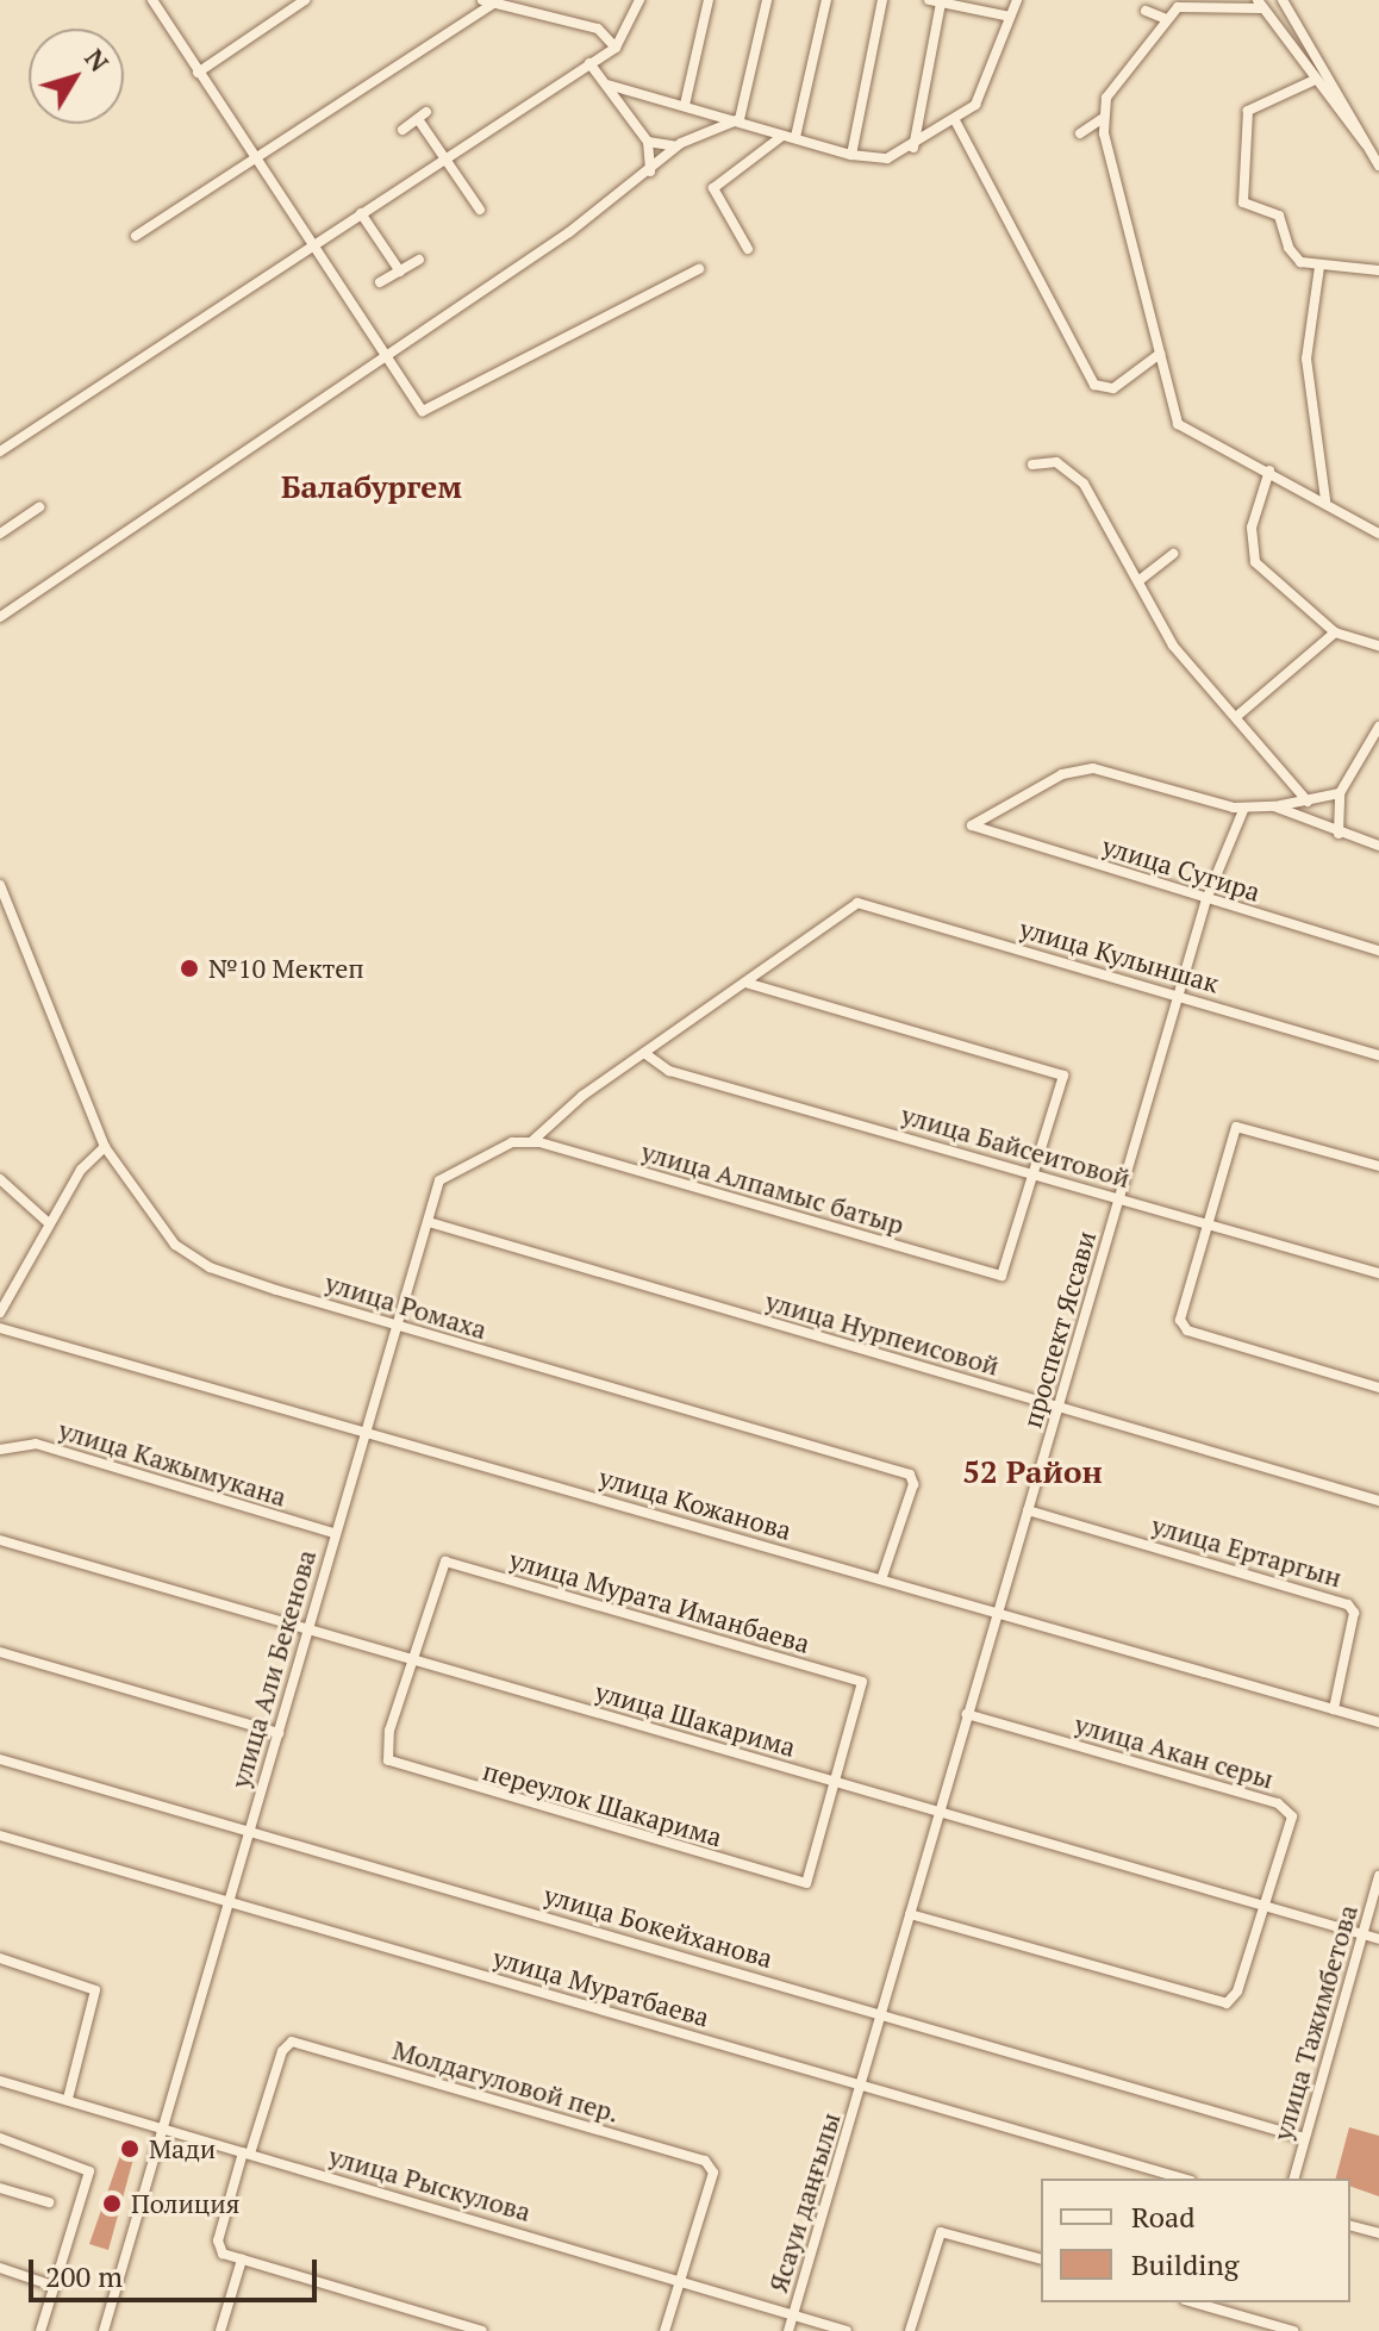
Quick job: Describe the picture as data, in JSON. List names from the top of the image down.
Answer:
{
  "streets": {
    "street": [
      "улица Сугира",
      "улица Кулыншак",
      "улица Байсеитовой",
      "улица Алпамыс батыр",
      "улица Ромаха",
      "проспект Яссави",
      "улица Нурпеисовой",
      "улица Кажымукана",
      "улица Кожанова",
      "улица Ертаргын",
      "улица Мурата Иманбаева",
      "улица Али Бекенова",
      "улица Шакарима",
      "улица Акан серы",
      "переулок Шакарима",
      "улица Бокейханова",
      "улица Муратбаева",
      "улица Тажимбетова",
      "Молдагуловой пер.",
      "улица Рыскулова",
      "Ясауи даңғылы"
    ]
  },
  "crossings": [
    ["улица Сугира", "проспект Яссави"],
    ["улица Кулыншак", "проспект Яссави"],
    ["улица Байсеитовой", "улица Алпамыс батыр"],
    ["улица Байсеитовой", "проспект Яссави"],
    ["улица Алпамыс батыр", "улица Али Бекенова"],
    ["улица Ромаха", "улица Кожанова"],
    ["улица Ромаха", "улица Али Бекенова"],
    ["проспект Яссави", "улица Нурпеисовой"],
    ["проспект Яссави", "улица Кожанова"],
    ["проспект Яссави", "улица Ертаргын"],
    ["проспект Яссави", "улица Шакарима"],
    ["проспект Яссави", "улица Акан серы"],
    ["проспект Яссави", "улица Бокейханова"],
    ["проспект Яссави", "улица Муратбаева"],
    ["проспект Яссави", "Ясауи даңғылы"],
    ["улица Нурпеисовой", "улица Али Бекенова"],
    ["улица Кажымукана", "улица Али Бекенова"],
    ["улица Кожанова", "улица Ертаргын"],
    ["улица Кожанова", "улица Али Бекенова"],
    ["улица Мурата Иманбаева", "улица Шакарима"],
    ["улица Мурата Иманбаева", "переулок Шакарима"],
    ["улица Али Бекенова", "улица Шакарима"],
    ["улица Али Бекенова", "улица Бокейханова"],
    ["улица Али Бекенова", "улица Муратбаева"],
    ["улица Али Бекенова", "улица Рыскулова"],
    ["улица Шакарима", "улица Акан серы"],
    ["улица Шакарима", "переулок Шакарима"],
    ["улица Шакарима", "улица Тажимбетова"],
    ["улица Бокейханова", "улица Тажимбетова"],
    ["улица Муратбаева", "Ясауи даңғылы"],
    ["Молдагуловой пер.", "улица Рыскулова"],
    ["улица Рыскулова", "Ясауи даңғылы"]
  ],
  "districts": ["Балабургем", "52 Район"],
  "places": ["№10 Мектеп", "Мади", "Полиция"],
  "legend": ["Road", "Building"],
  "scale_bar": "200 m",
  "north": "top right"
}
